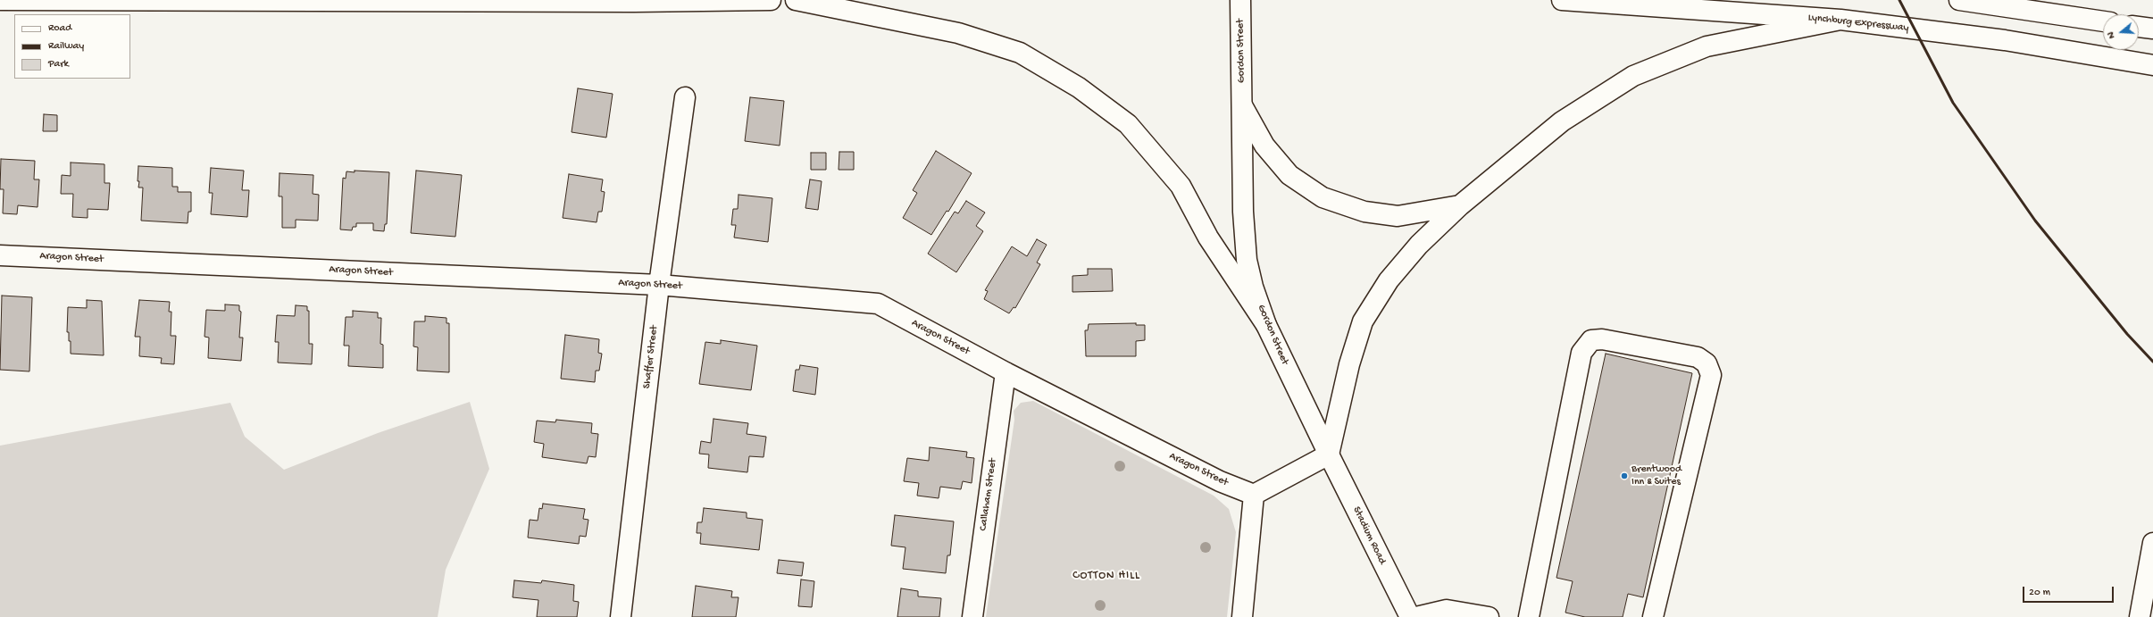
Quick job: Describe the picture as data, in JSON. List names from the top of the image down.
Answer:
{
  "streets": {
    "main road": [
      "Lynchburg Expressway",
      "Gordon Street",
      "Aragon Street",
      "Shaffer Street",
      "Callaham Street",
      "Stadium Road"
    ]
  },
  "crossings": [
    ["Gordon Street", "Stadium Road"],
    ["Aragon Street", "Shaffer Street"],
    ["Aragon Street", "Callaham Street"]
  ],
  "districts": ["COTTON HILL"],
  "places": ["Brentwood Inn & Suites"],
  "legend": ["Road", "Railway", "Park"],
  "scale_bar": "20 m",
  "north": "left"
}
